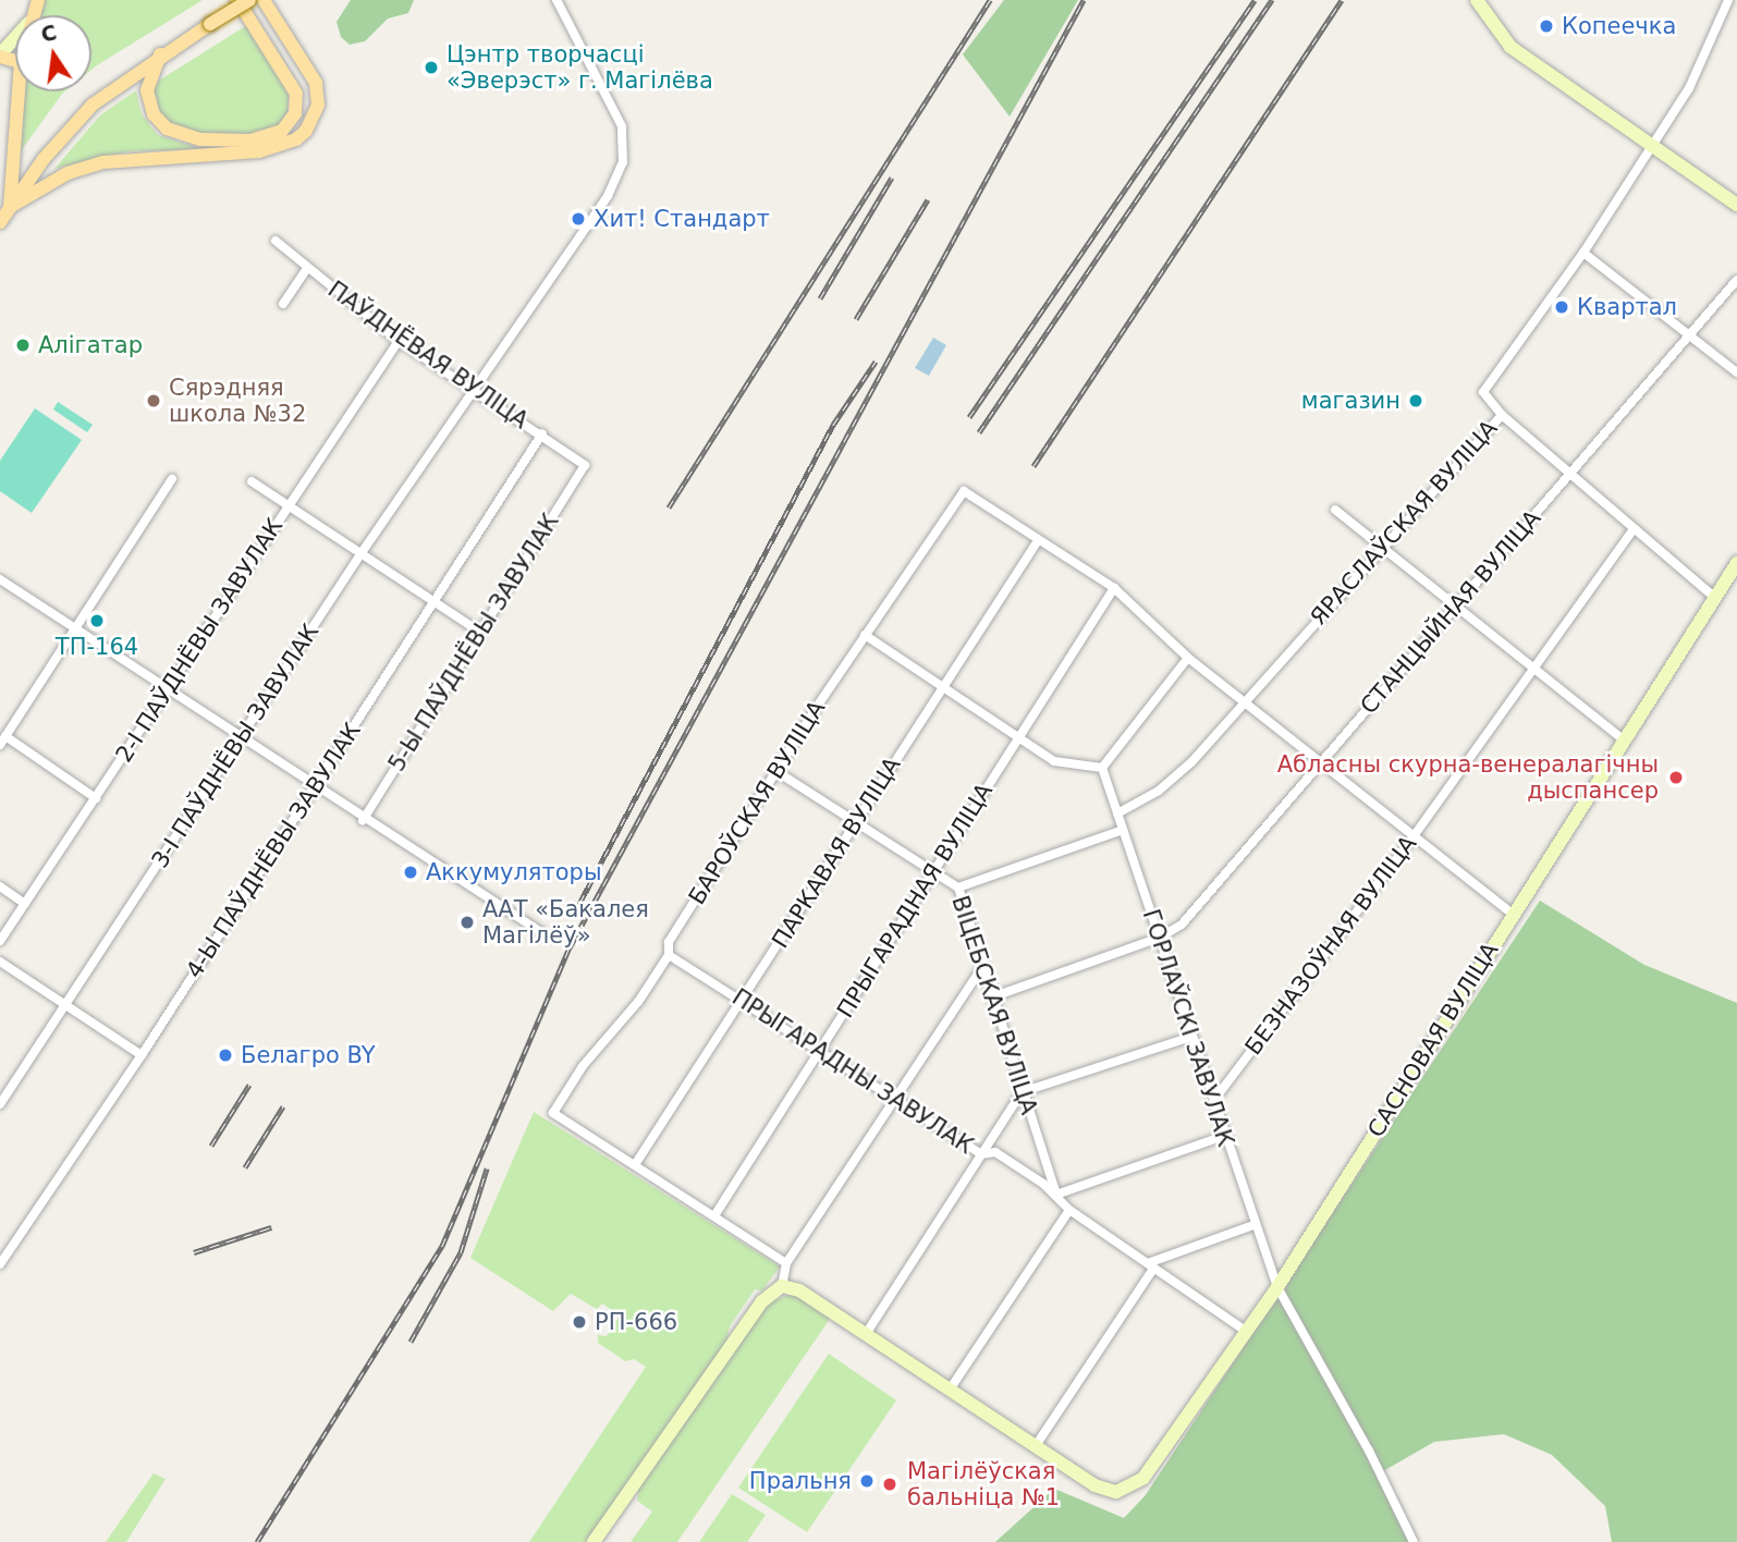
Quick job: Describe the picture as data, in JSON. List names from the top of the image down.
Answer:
{
  "streets": {
    "main road": ["САСНОВАЯ ВУЛІЦА"],
    "street": [
      "ПАЎДНЁВАЯ ВУЛІЦА",
      "ЯРАСЛАЎСКАЯ ВУЛІЦА",
      "СТАНЦЫЙНАЯ ВУЛІЦА",
      "2-І ПАЎДНЁВЫ ЗАВУЛАК",
      "5-Ы ПАЎДНЁВЫ ЗАВУЛАК",
      "3-І ПАЎДНЁВЫ ЗАВУЛАК",
      "БАРОЎСКАЯ ВУЛІЦА",
      "4-Ы ПАЎДНЁВЫ ЗАВУЛАК",
      "ПАРКАВАЯ ВУЛІЦА",
      "ПРЫГАРАДНАЯ ВУЛІЦА",
      "БЕЗНАЗОЎНАЯ ВУЛІЦА",
      "ВІЦЕБСКАЯ ВУЛІЦА",
      "ГОРЛАЎСКІ ЗАВУЛАК",
      "ПРЫГАРАДНЫ ЗАВУЛАК"
    ]
  },
  "crossings": [
    ["ПАЎДНЁВАЯ ВУЛІЦА", "2-І ПАЎДНЁВЫ ЗАВУЛАК"],
    ["ПАЎДНЁВАЯ ВУЛІЦА", "5-Ы ПАЎДНЁВЫ ЗАВУЛАК"],
    ["ПАЎДНЁВАЯ ВУЛІЦА", "3-І ПАЎДНЁВЫ ЗАВУЛАК"],
    ["ПАЎДНЁВАЯ ВУЛІЦА", "4-Ы ПАЎДНЁВЫ ЗАВУЛАК"],
    ["ЯРАСЛАЎСКАЯ ВУЛІЦА", "ГОРЛАЎСКІ ЗАВУЛАК"],
    ["СТАНЦЫЙНАЯ ВУЛІЦА", "ВІЦЕБСКАЯ ВУЛІЦА"],
    ["СТАНЦЫЙНАЯ ВУЛІЦА", "ГОРЛАЎСКІ ЗАВУЛАК"],
    ["БАРОЎСКАЯ ВУЛІЦА", "ПАРКАВАЯ ВУЛІЦА"],
    ["БАРОЎСКАЯ ВУЛІЦА", "ВІЦЕБСКАЯ ВУЛІЦА"],
    ["БАРОЎСКАЯ ВУЛІЦА", "ПРЫГАРАДНЫ ЗАВУЛАК"],
    ["ПАРКАВАЯ ВУЛІЦА", "ВІЦЕБСКАЯ ВУЛІЦА"],
    ["ПАРКАВАЯ ВУЛІЦА", "ПРЫГАРАДНЫ ЗАВУЛАК"],
    ["ПРЫГАРАДНАЯ ВУЛІЦА", "ВІЦЕБСКАЯ ВУЛІЦА"],
    ["ПРЫГАРАДНАЯ ВУЛІЦА", "ПРЫГАРАДНЫ ЗАВУЛАК"],
    ["БЕЗНАЗОЎНАЯ ВУЛІЦА", "ГОРЛАЎСКІ ЗАВУЛАК"],
    ["ВІЦЕБСКАЯ ВУЛІЦА", "ПРЫГАРАДНЫ ЗАВУЛАК"],
    ["ГОРЛАЎСКІ ЗАВУЛАК", "САСНОВАЯ ВУЛІЦА"]
  ],
  "places": [
    "Копеечка",
    "Цэнтр творчасці «Эверэст» г. Магілёва",
    "Хит! Стандарт",
    "Квартал",
    "Алігатар",
    "Сярэдняя школа №32",
    "магазин",
    "ТП-164",
    "Абласны скурна-венералагічны дыспансер",
    "Аккумуляторы",
    "ААТ «Бакалея Магілёў»",
    "Белагро BY",
    "РП-666",
    "Пральня",
    "Магілёўская бальніца №1"
  ],
  "north": "top"
}
